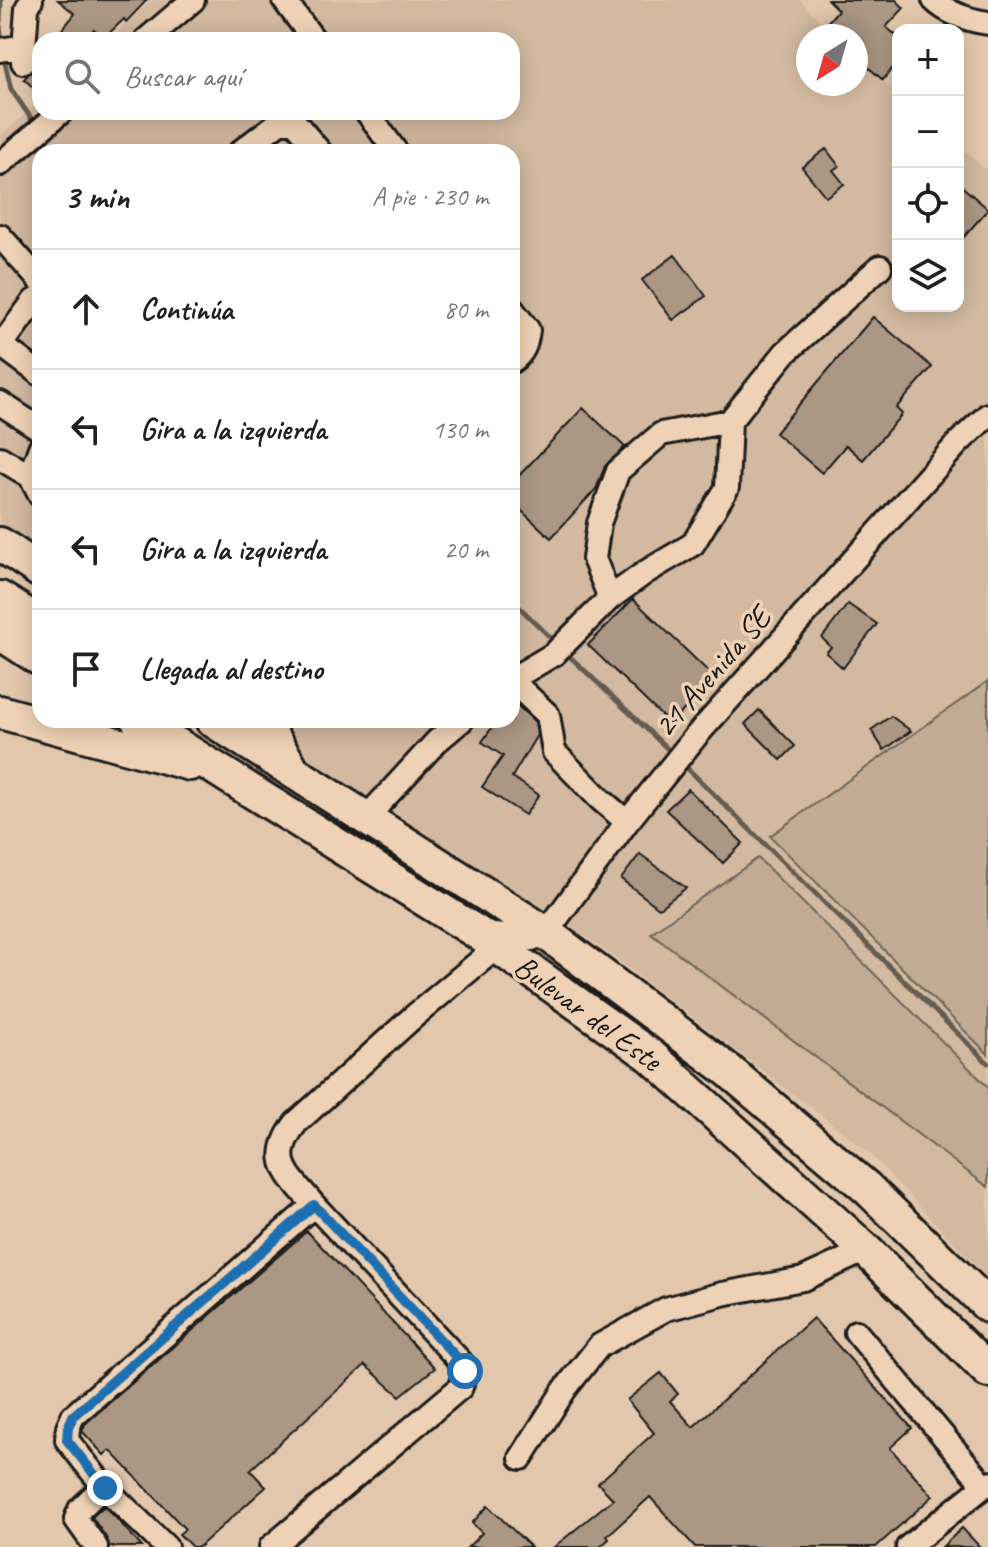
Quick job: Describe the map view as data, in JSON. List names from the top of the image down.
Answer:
{
  "streets": {
    "highway": ["Bulevar del Este"],
    "street": ["21 Avenida SE"]
  },
  "crossings": [
    ["21 Avenida SE", "Bulevar del Este"]
  ],
  "north": "bottom left",
  "page": {
    "map_buttons": ["+", "−"],
    "search": "Buscar aquí",
    "heading": ["3 min", "A pie · 230 m"],
    "list": [
      ["Continúa", "80 m"],
      ["Gira a la izquierda", "130 m"],
      ["Gira a la izquierda", "20 m"],
      "Llegada al destino"
    ]
  }
}
